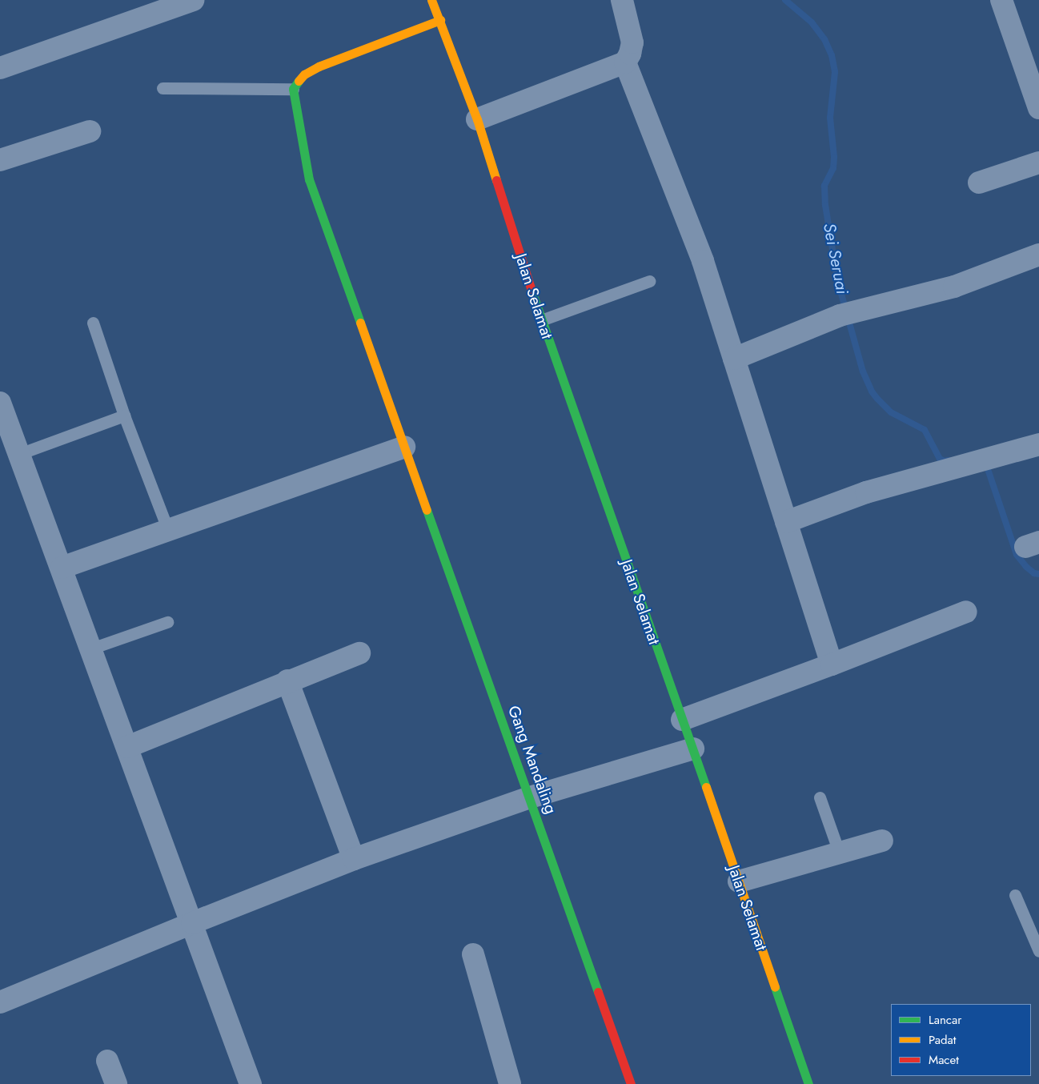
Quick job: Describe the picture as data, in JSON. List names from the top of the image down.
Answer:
{
  "streets": {
    "street": ["Jalan Selamat", "Gang Mandaling"]
  },
  "water": ["Sei Seruai"],
  "legend": ["Lancar", "Padat", "Macet"]
}
